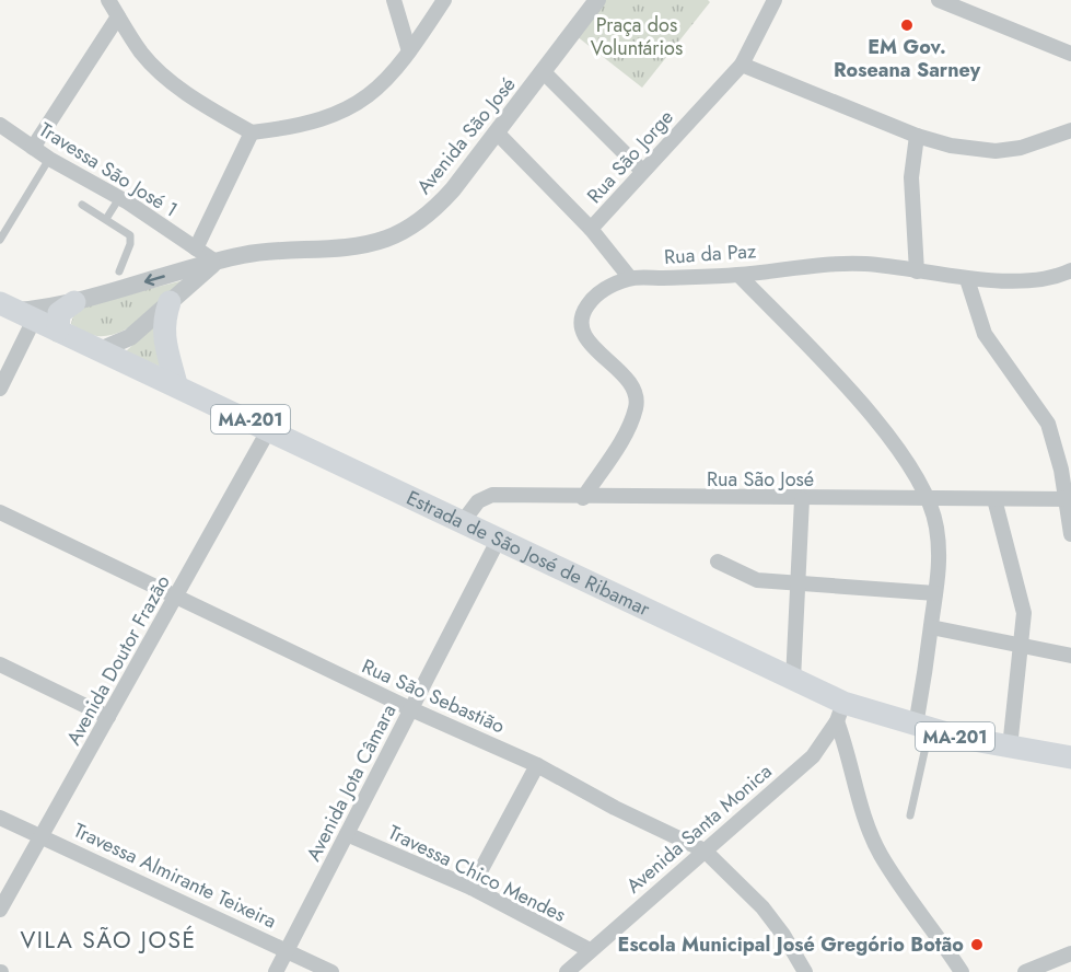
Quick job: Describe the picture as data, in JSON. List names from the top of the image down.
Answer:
{
  "streets": {
    "main road": ["MA-201", "Estrada de São José de Ribamar"],
    "street": [
      "Avenida São José",
      "Rua São Jorge",
      "Travessa São José 1",
      "Rua da Paz",
      "Rua São José",
      "Avenida Doutor Frazão",
      "Rua São Sebastião",
      "Avenida Jota Câmara",
      "Avenida Santa Monica",
      "Travessa Chico Mendes",
      "Travessa Almirante Teixeira"
    ]
  },
  "crossings": [
    ["Avenida São José", "Travessa São José 1"],
    ["Avenida São José", "Estrada de São José de Ribamar"],
    ["Rua São Jorge", "Rua da Paz"],
    ["Rua da Paz", "Rua São José"],
    ["Rua São José", "Estrada de São José de Ribamar"],
    ["Estrada de São José de Ribamar", "Avenida Doutor Frazão"],
    ["Estrada de São José de Ribamar", "Avenida Jota Câmara"],
    ["Estrada de São José de Ribamar", "Avenida Santa Monica"],
    ["Avenida Doutor Frazão", "Rua São Sebastião"],
    ["Avenida Doutor Frazão", "Travessa Almirante Teixeira"],
    ["Rua São Sebastião", "Avenida Jota Câmara"],
    ["Rua São Sebastião", "Avenida Santa Monica"],
    ["Avenida Jota Câmara", "Travessa Chico Mendes"],
    ["Avenida Jota Câmara", "Travessa Almirante Teixeira"],
    ["Avenida Santa Monica", "Travessa Chico Mendes"]
  ],
  "districts": ["VILA SÃO JOSÉ"],
  "parks": ["Praça dos Voluntários"],
  "places": ["EM Gov. Roseana Sarney", "Escola Municipal José Gregório Botão"]
}
